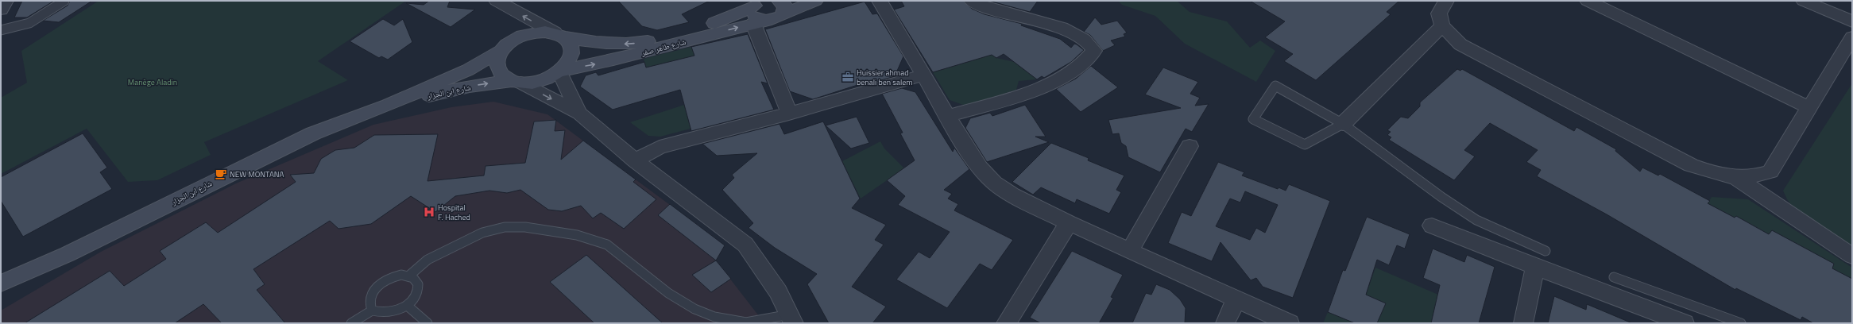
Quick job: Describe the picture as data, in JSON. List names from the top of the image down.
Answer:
{
  "streets": {
    "main road": ["شارع طاهر صفر", "شارع ابن الجزار"]
  },
  "crossings": [
    ["شارع طاهر صفر", "شارع ابن الجزار"]
  ],
  "parks": ["Manège Aladin"],
  "places": {
    "office": ["Huissier ahmad benali ben salem"],
    "cafe": ["NEW MONTANA"],
    "hospital": ["Hospital F. Hached"]
  }
}
